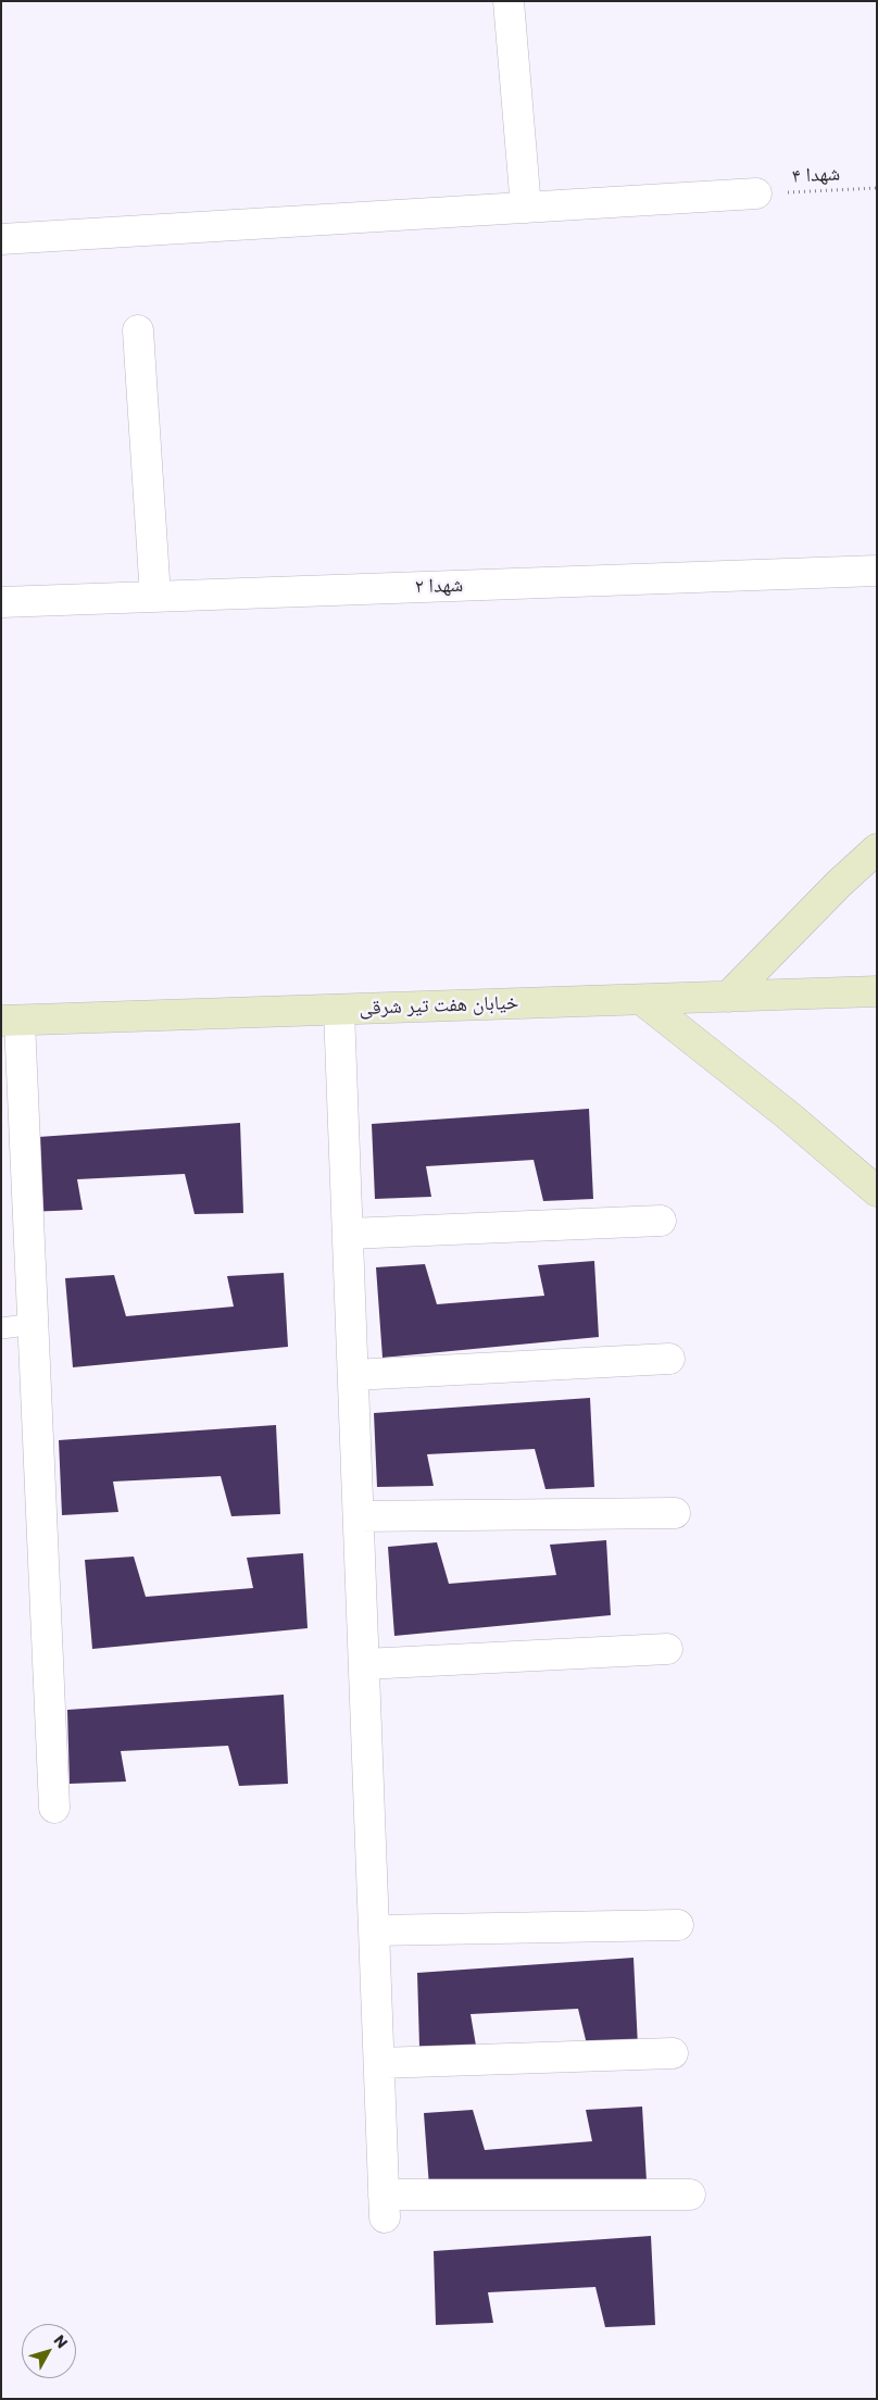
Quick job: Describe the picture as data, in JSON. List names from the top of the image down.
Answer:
{
  "streets": {
    "main road": ["خیابان هفت تیر شرقی"],
    "street": ["شهدا ۲"],
    "path": ["شهدا ۴"]
  },
  "north": "top right"
}
